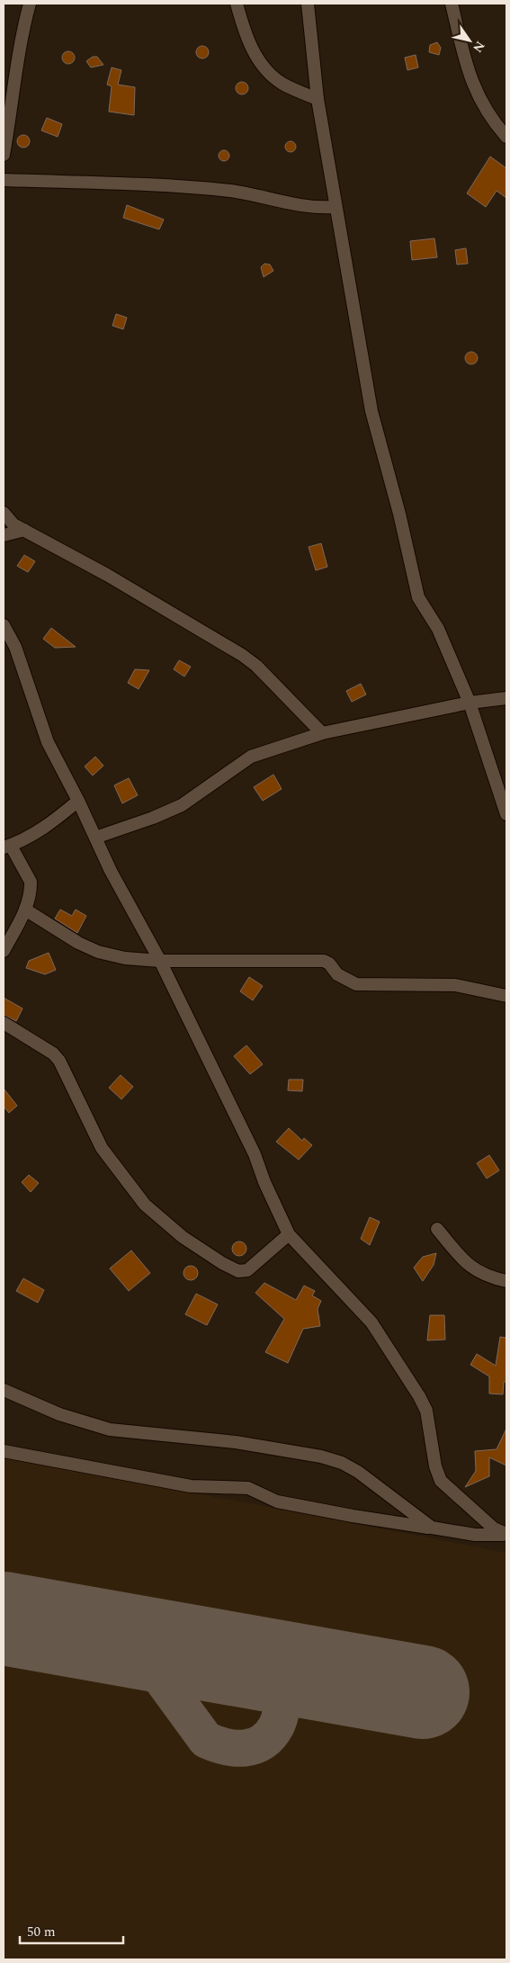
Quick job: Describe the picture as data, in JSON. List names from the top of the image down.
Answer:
{
  "scale_bar": "50 m",
  "north": "bottom right"
}
